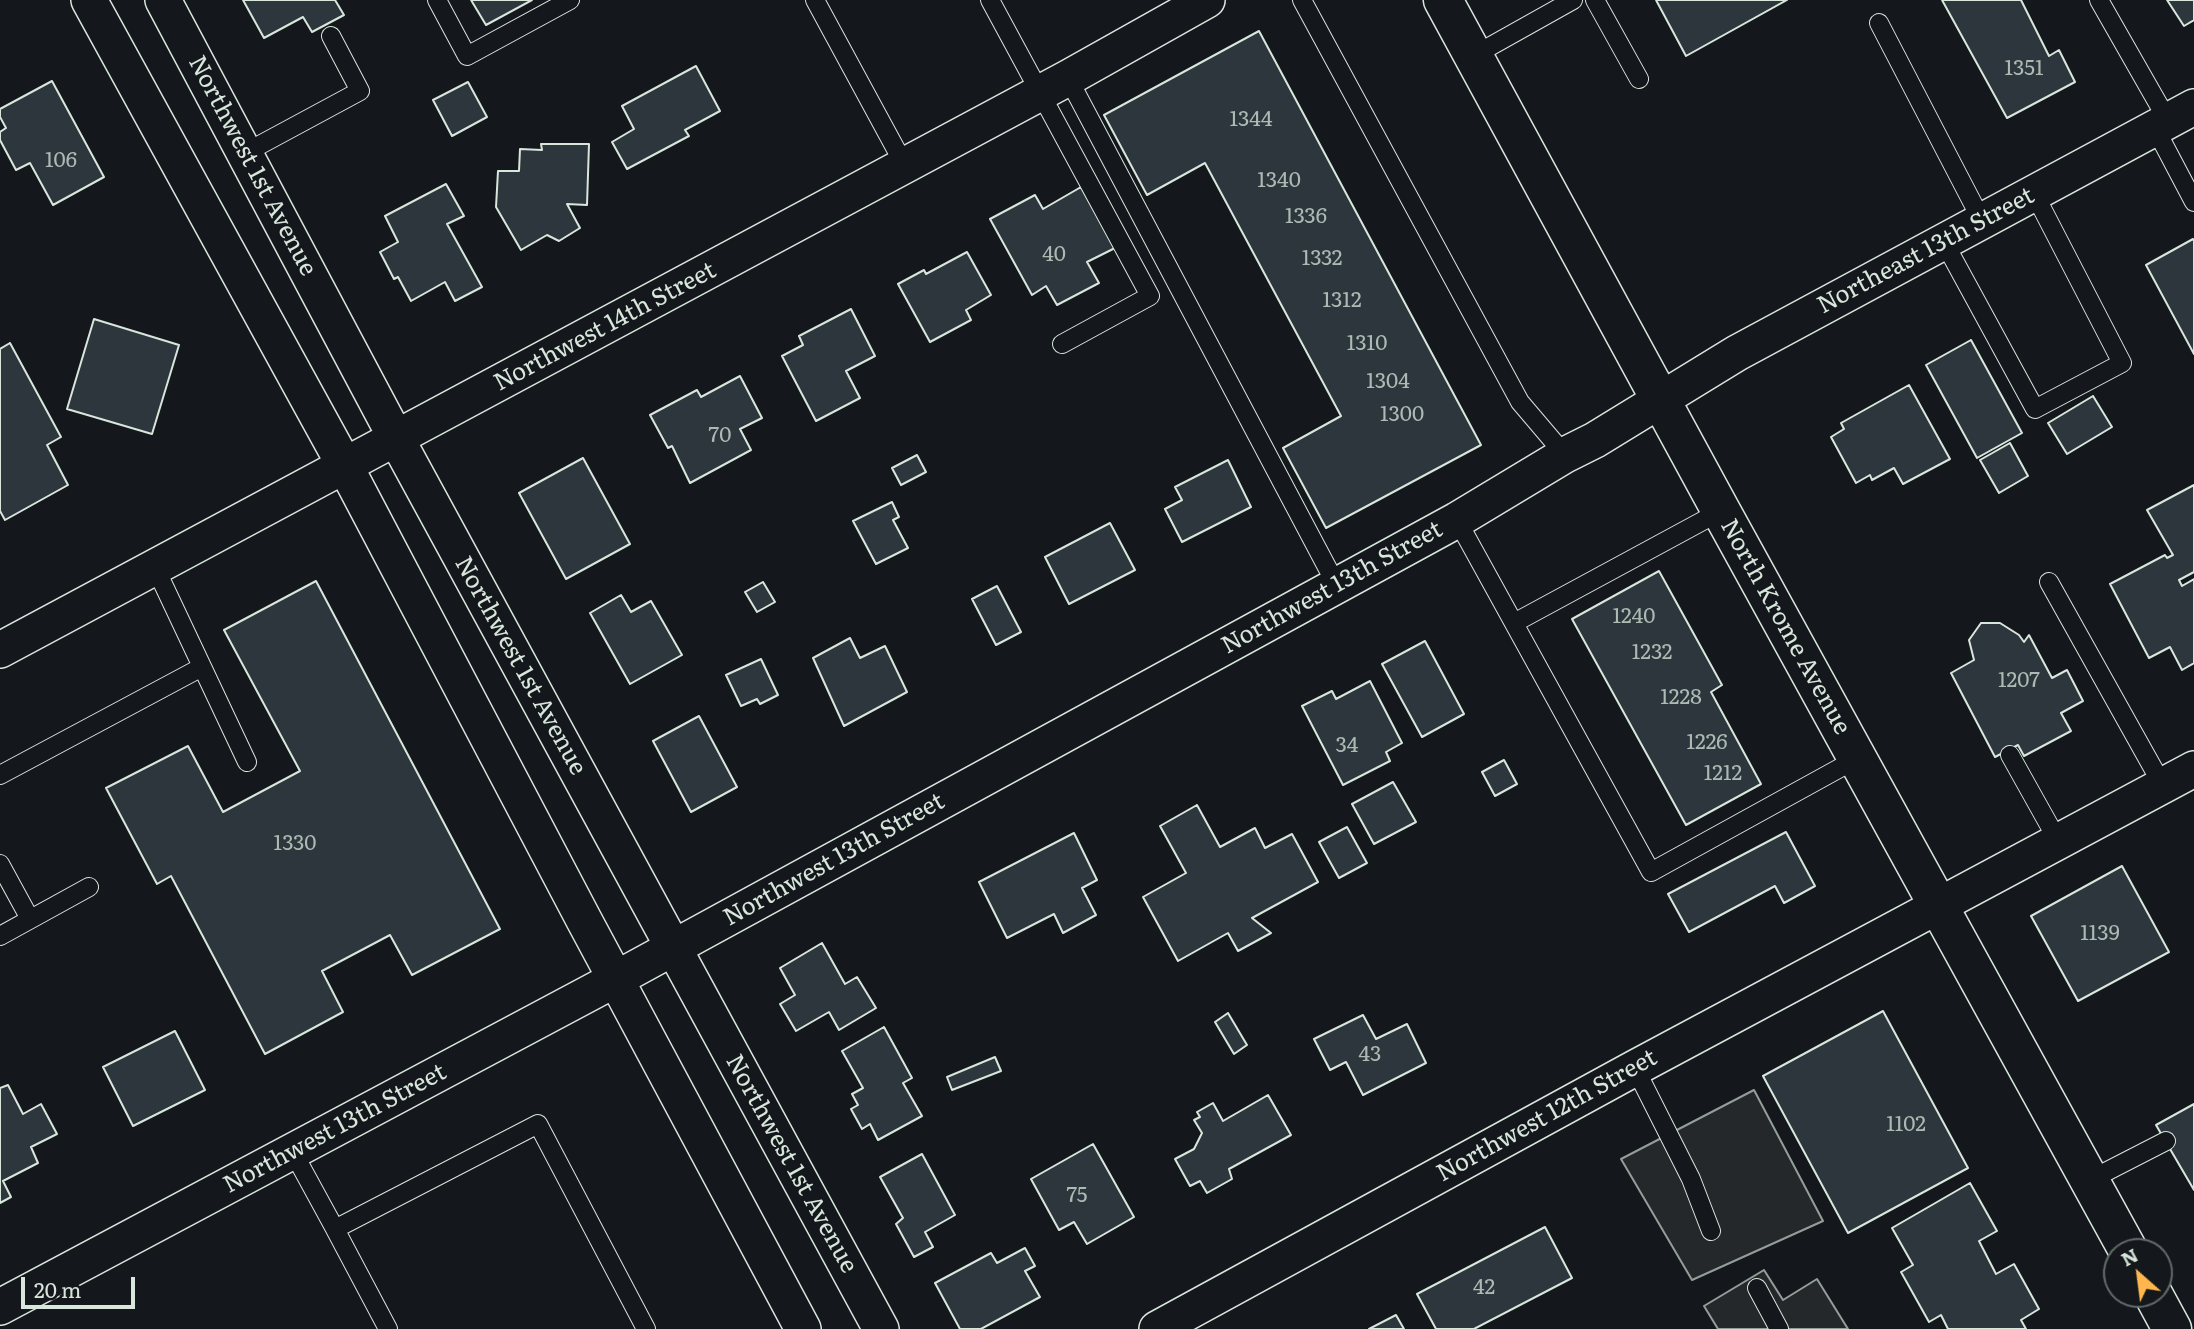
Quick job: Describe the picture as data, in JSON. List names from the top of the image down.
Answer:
{
  "streets": {
    "highway": ["North Krome Avenue"],
    "street": [
      "Northwest 1st Avenue",
      "Northeast 13th Street",
      "Northwest 14th Street",
      "Northwest 13th Street",
      "Northwest 12th Street"
    ]
  },
  "crossings": [
    ["Northwest 1st Avenue", "Northwest 14th Street"],
    ["Northwest 1st Avenue", "Northwest 13th Street"],
    ["Northeast 13th Street", "Northwest 13th Street"],
    ["Northeast 13th Street", "North Krome Avenue"],
    ["Northwest 13th Street", "North Krome Avenue"],
    ["North Krome Avenue", "Northwest 12th Street"]
  ],
  "house_numbers": [
    "1351",
    "1344",
    "106",
    "1340",
    "1336",
    "40",
    "1332",
    "1312",
    "1310",
    "1304",
    "1300",
    "70",
    "1240",
    "1232",
    "1207",
    "1228",
    "1226",
    "34",
    "1212",
    "1330",
    "1139",
    "43",
    "1102",
    "75",
    "42"
  ],
  "scale_bar": "20 m",
  "north": "top left"
}
